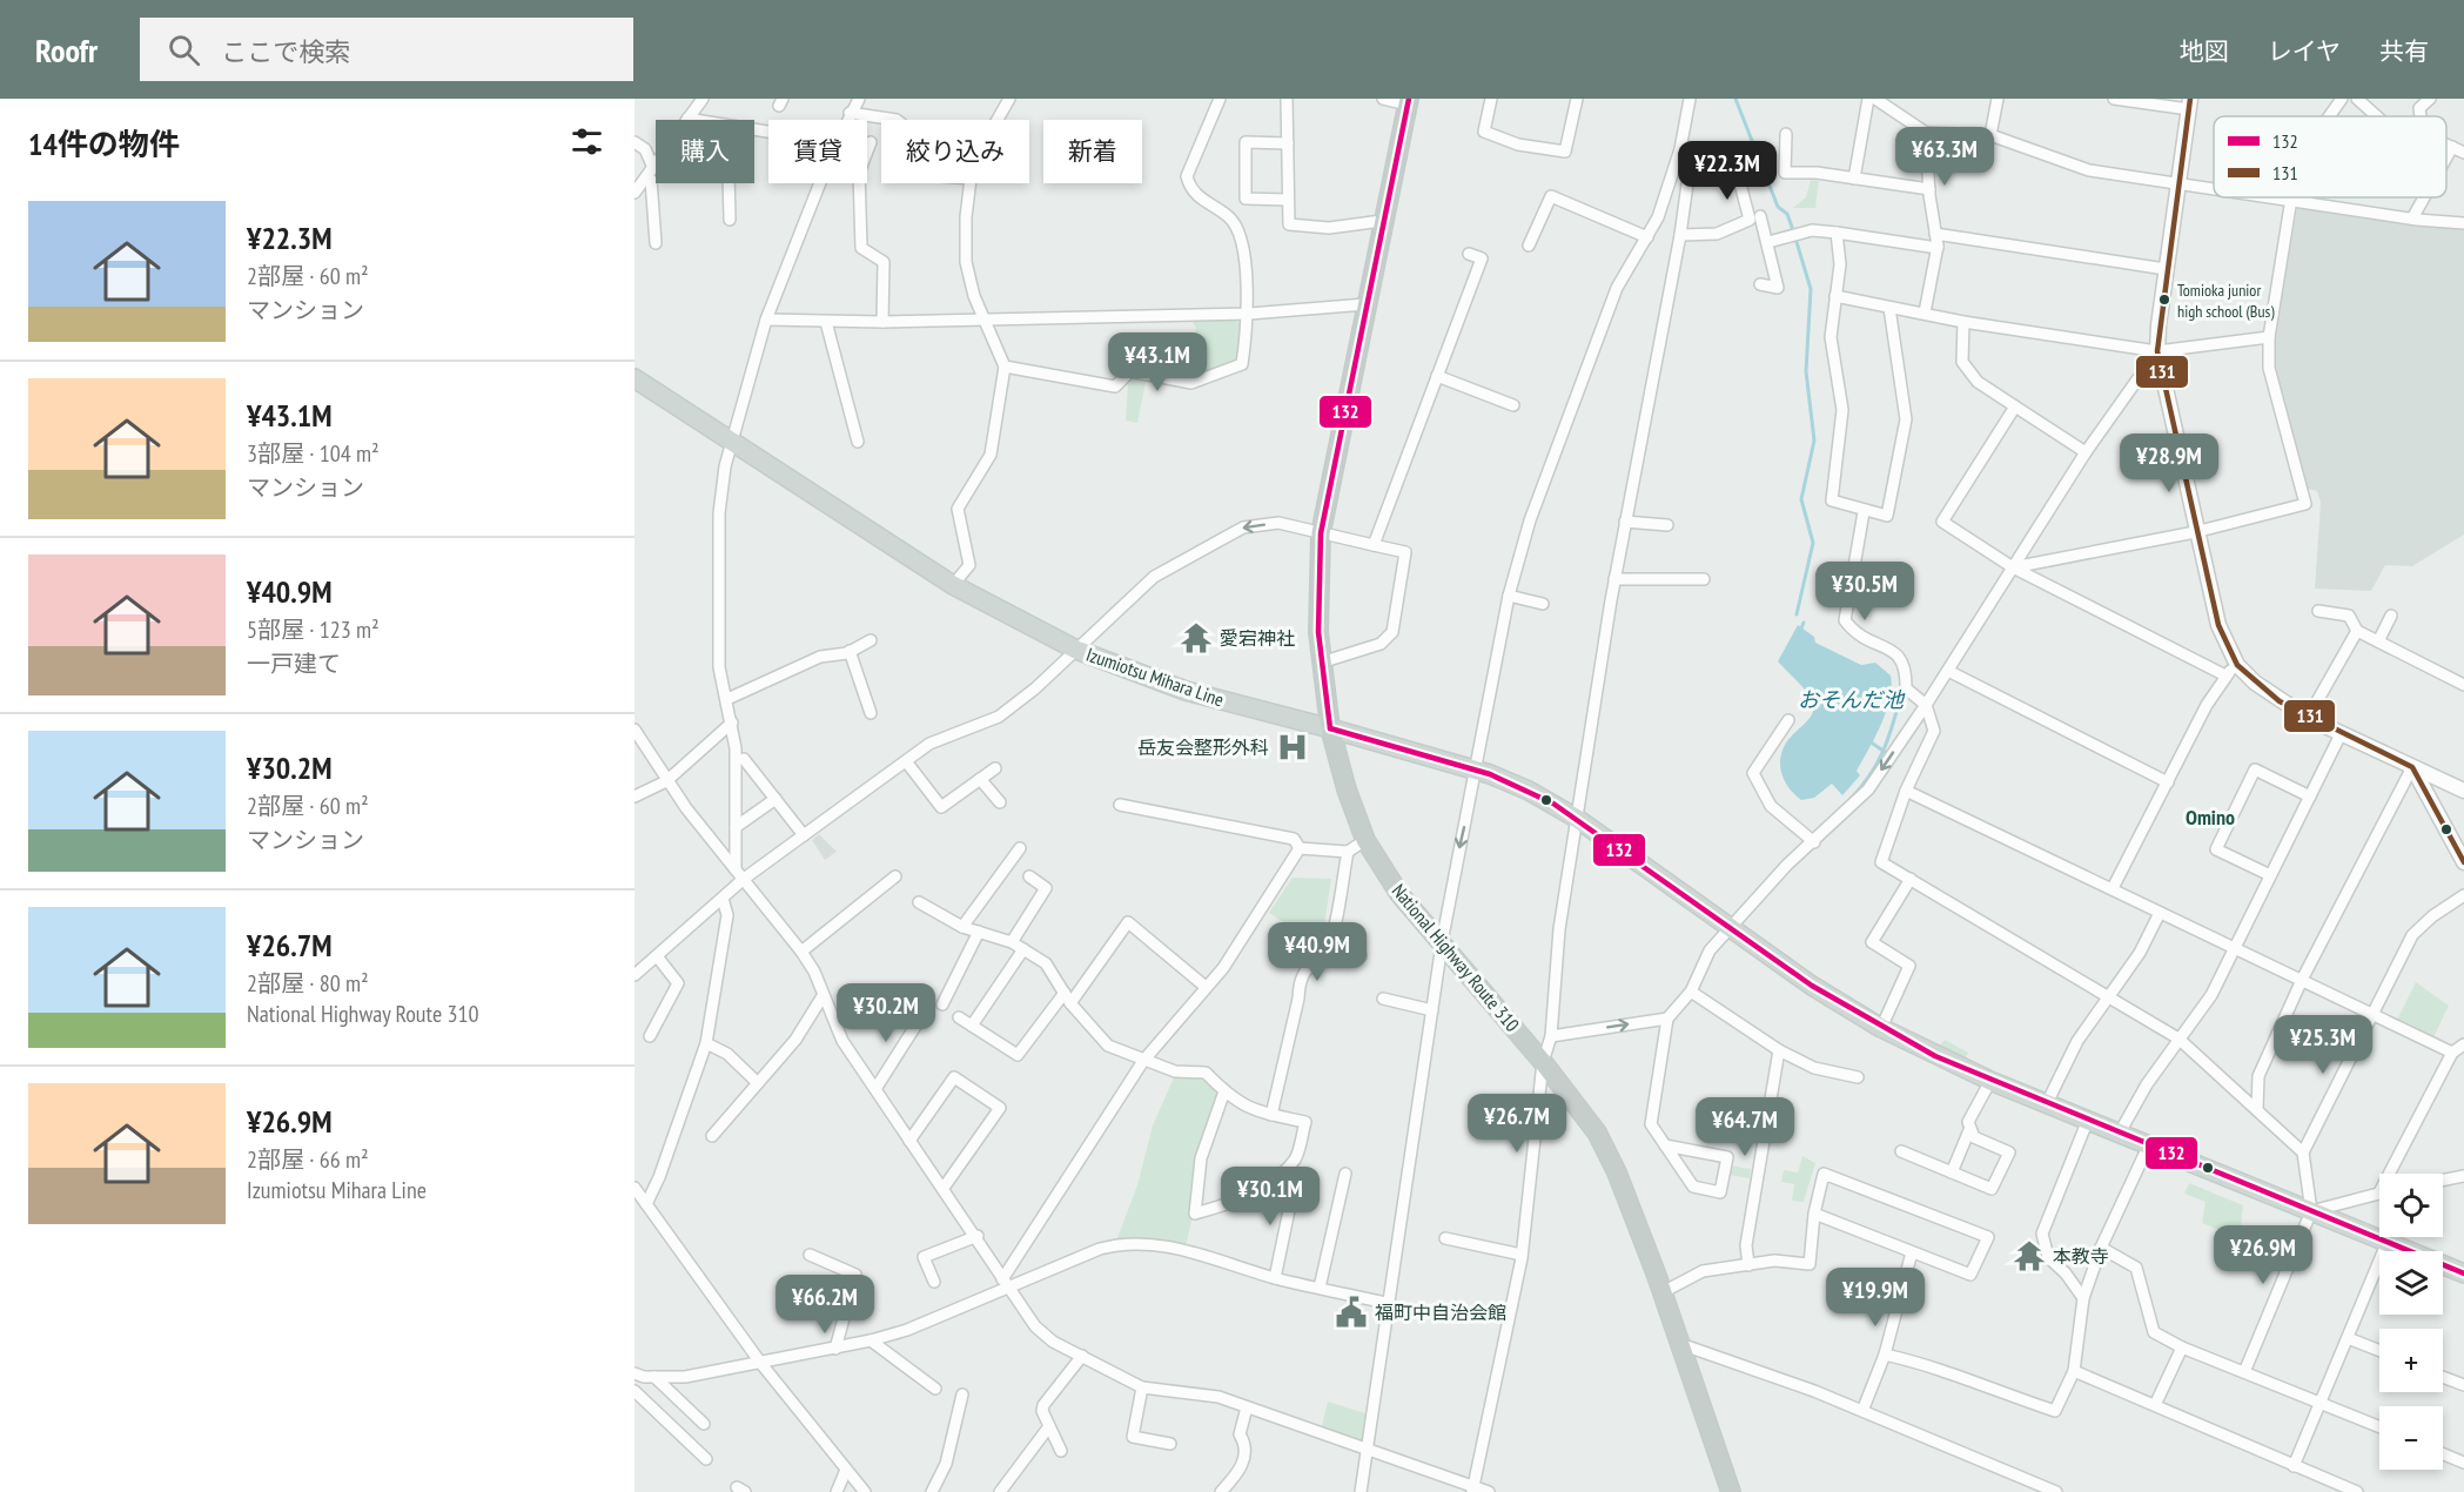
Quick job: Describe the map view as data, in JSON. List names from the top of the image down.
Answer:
{
  "streets": {
    "highway": ["National Highway Route 310"],
    "main road": ["Izumiotsu Mihara Line"]
  },
  "crossings": [
    ["Izumiotsu Mihara Line", "National Highway Route 310"]
  ],
  "districts": ["Omino"],
  "water": ["おそんだ池"],
  "places": {
    "other": ["Tomioka junior high school (Bus)"],
    "temple": ["愛宕神社", "本教寺"],
    "hospital": ["岳友会整形外科"],
    "public building": ["福町中自治会館"]
  },
  "lines": ["transit line 132", "transit line 131"],
  "legend": ["132", "131"],
  "page": {
    "header": "Roofr",
    "search": "ここで検索",
    "nav": ["地図", "レイヤ", "共有"],
    "heading": "14件の物件",
    "chip": [
      "購入",
      "賃貸",
      "絞り込み",
      "新着"
    ],
    "price": [
      "¥63.3M",
      "¥22.3M",
      "¥43.1M",
      "¥28.9M",
      "¥30.5M",
      "¥40.9M",
      "¥30.2M",
      "¥25.3M",
      "¥26.7M",
      "¥64.7M",
      "¥30.1M",
      "¥26.9M",
      "¥19.9M",
      "¥66.2M"
    ],
    "list": [
      {
        "name": "¥22.3M",
        "note": "2部屋 · 60 m² · マンション"
      },
      {
        "name": "¥43.1M",
        "note": "3部屋 · 104 m² · マンション"
      },
      {
        "name": "¥40.9M",
        "note": "5部屋 · 123 m² · 一戸建て"
      },
      {
        "name": "¥30.2M",
        "note": "2部屋 · 60 m² · マンション"
      },
      {
        "name": "¥26.7M",
        "note": "2部屋 · 80 m² · National Highway Route 310"
      },
      {
        "name": "¥26.9M",
        "note": "2部屋 · 66 m² · Izumiotsu Mihara Line"
      }
    ],
    "map_buttons": ["+", "−"]
  }
}
